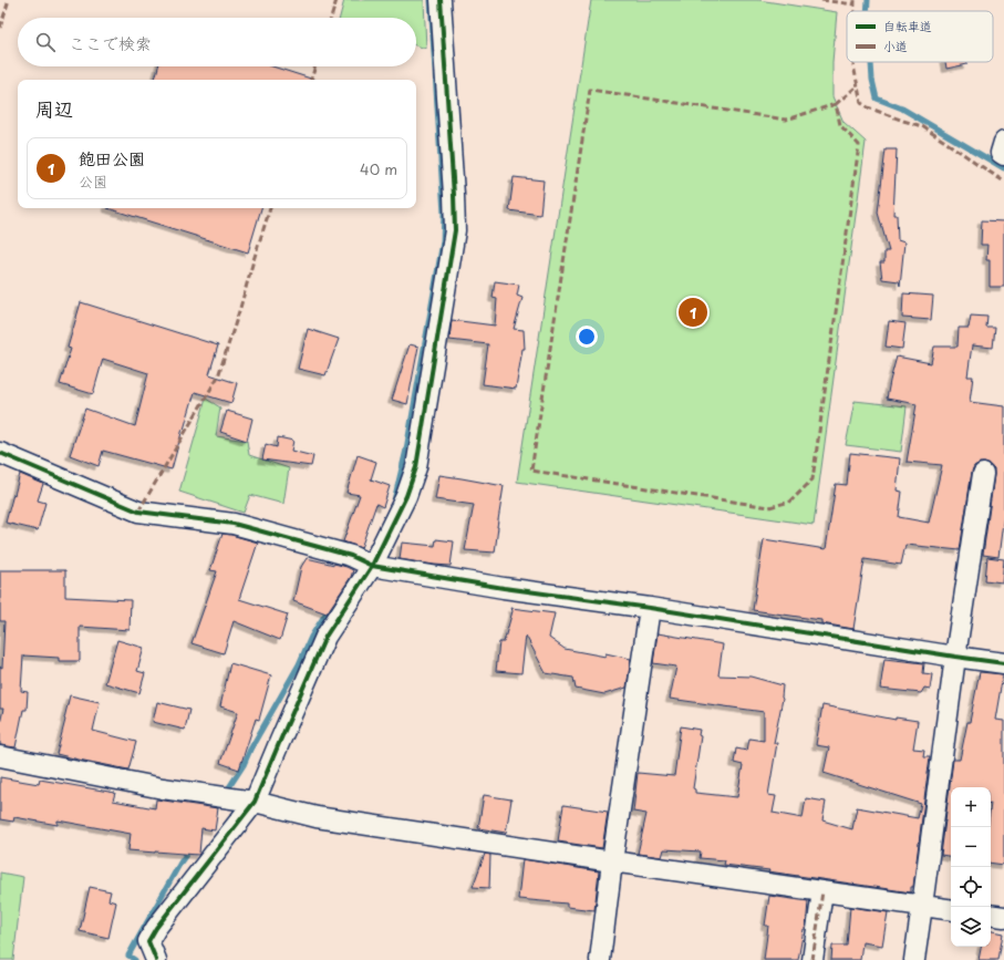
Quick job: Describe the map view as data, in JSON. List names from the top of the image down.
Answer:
{
  "legend": ["自転車道", "小道"],
  "page": {
    "search": "ここで検索",
    "heading": "周辺",
    "list": [
      {
        "mark": "1",
        "name": "飽田公園",
        "note": "公園",
        "value": "40 m"
      }
    ],
    "pins": "1",
    "map_buttons": ["+", "−"]
  }
}
